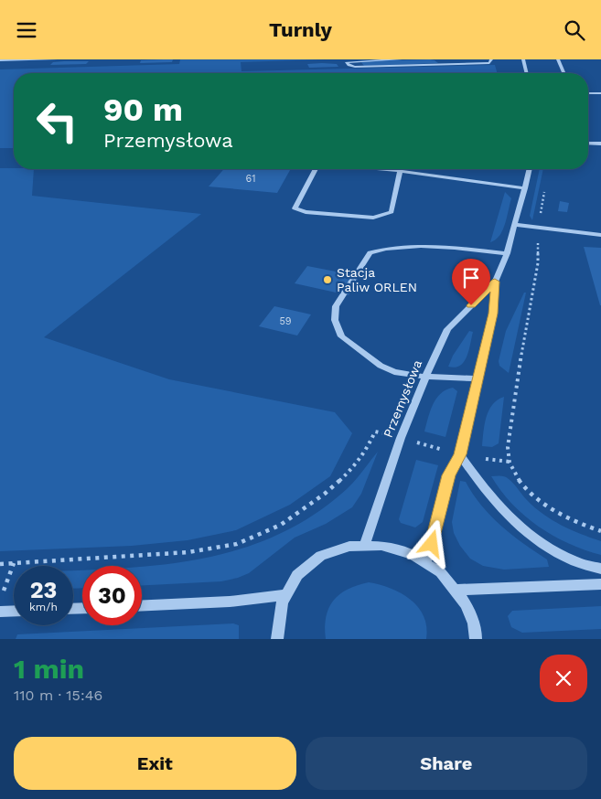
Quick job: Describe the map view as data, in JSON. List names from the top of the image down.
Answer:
{
  "streets": {
    "street": ["Przemysłowa"]
  },
  "places": ["Stacja Paliw ORLEN"],
  "house_numbers": ["61", "59"],
  "page": {
    "header": "Turnly",
    "turn": ["90 m", "Przemysłowa"],
    "speed": "23 km/h",
    "limit": "30",
    "heading": ["1 min", "110 m · 15:46"],
    "buttons": ["Exit", "Share"]
  }
}
